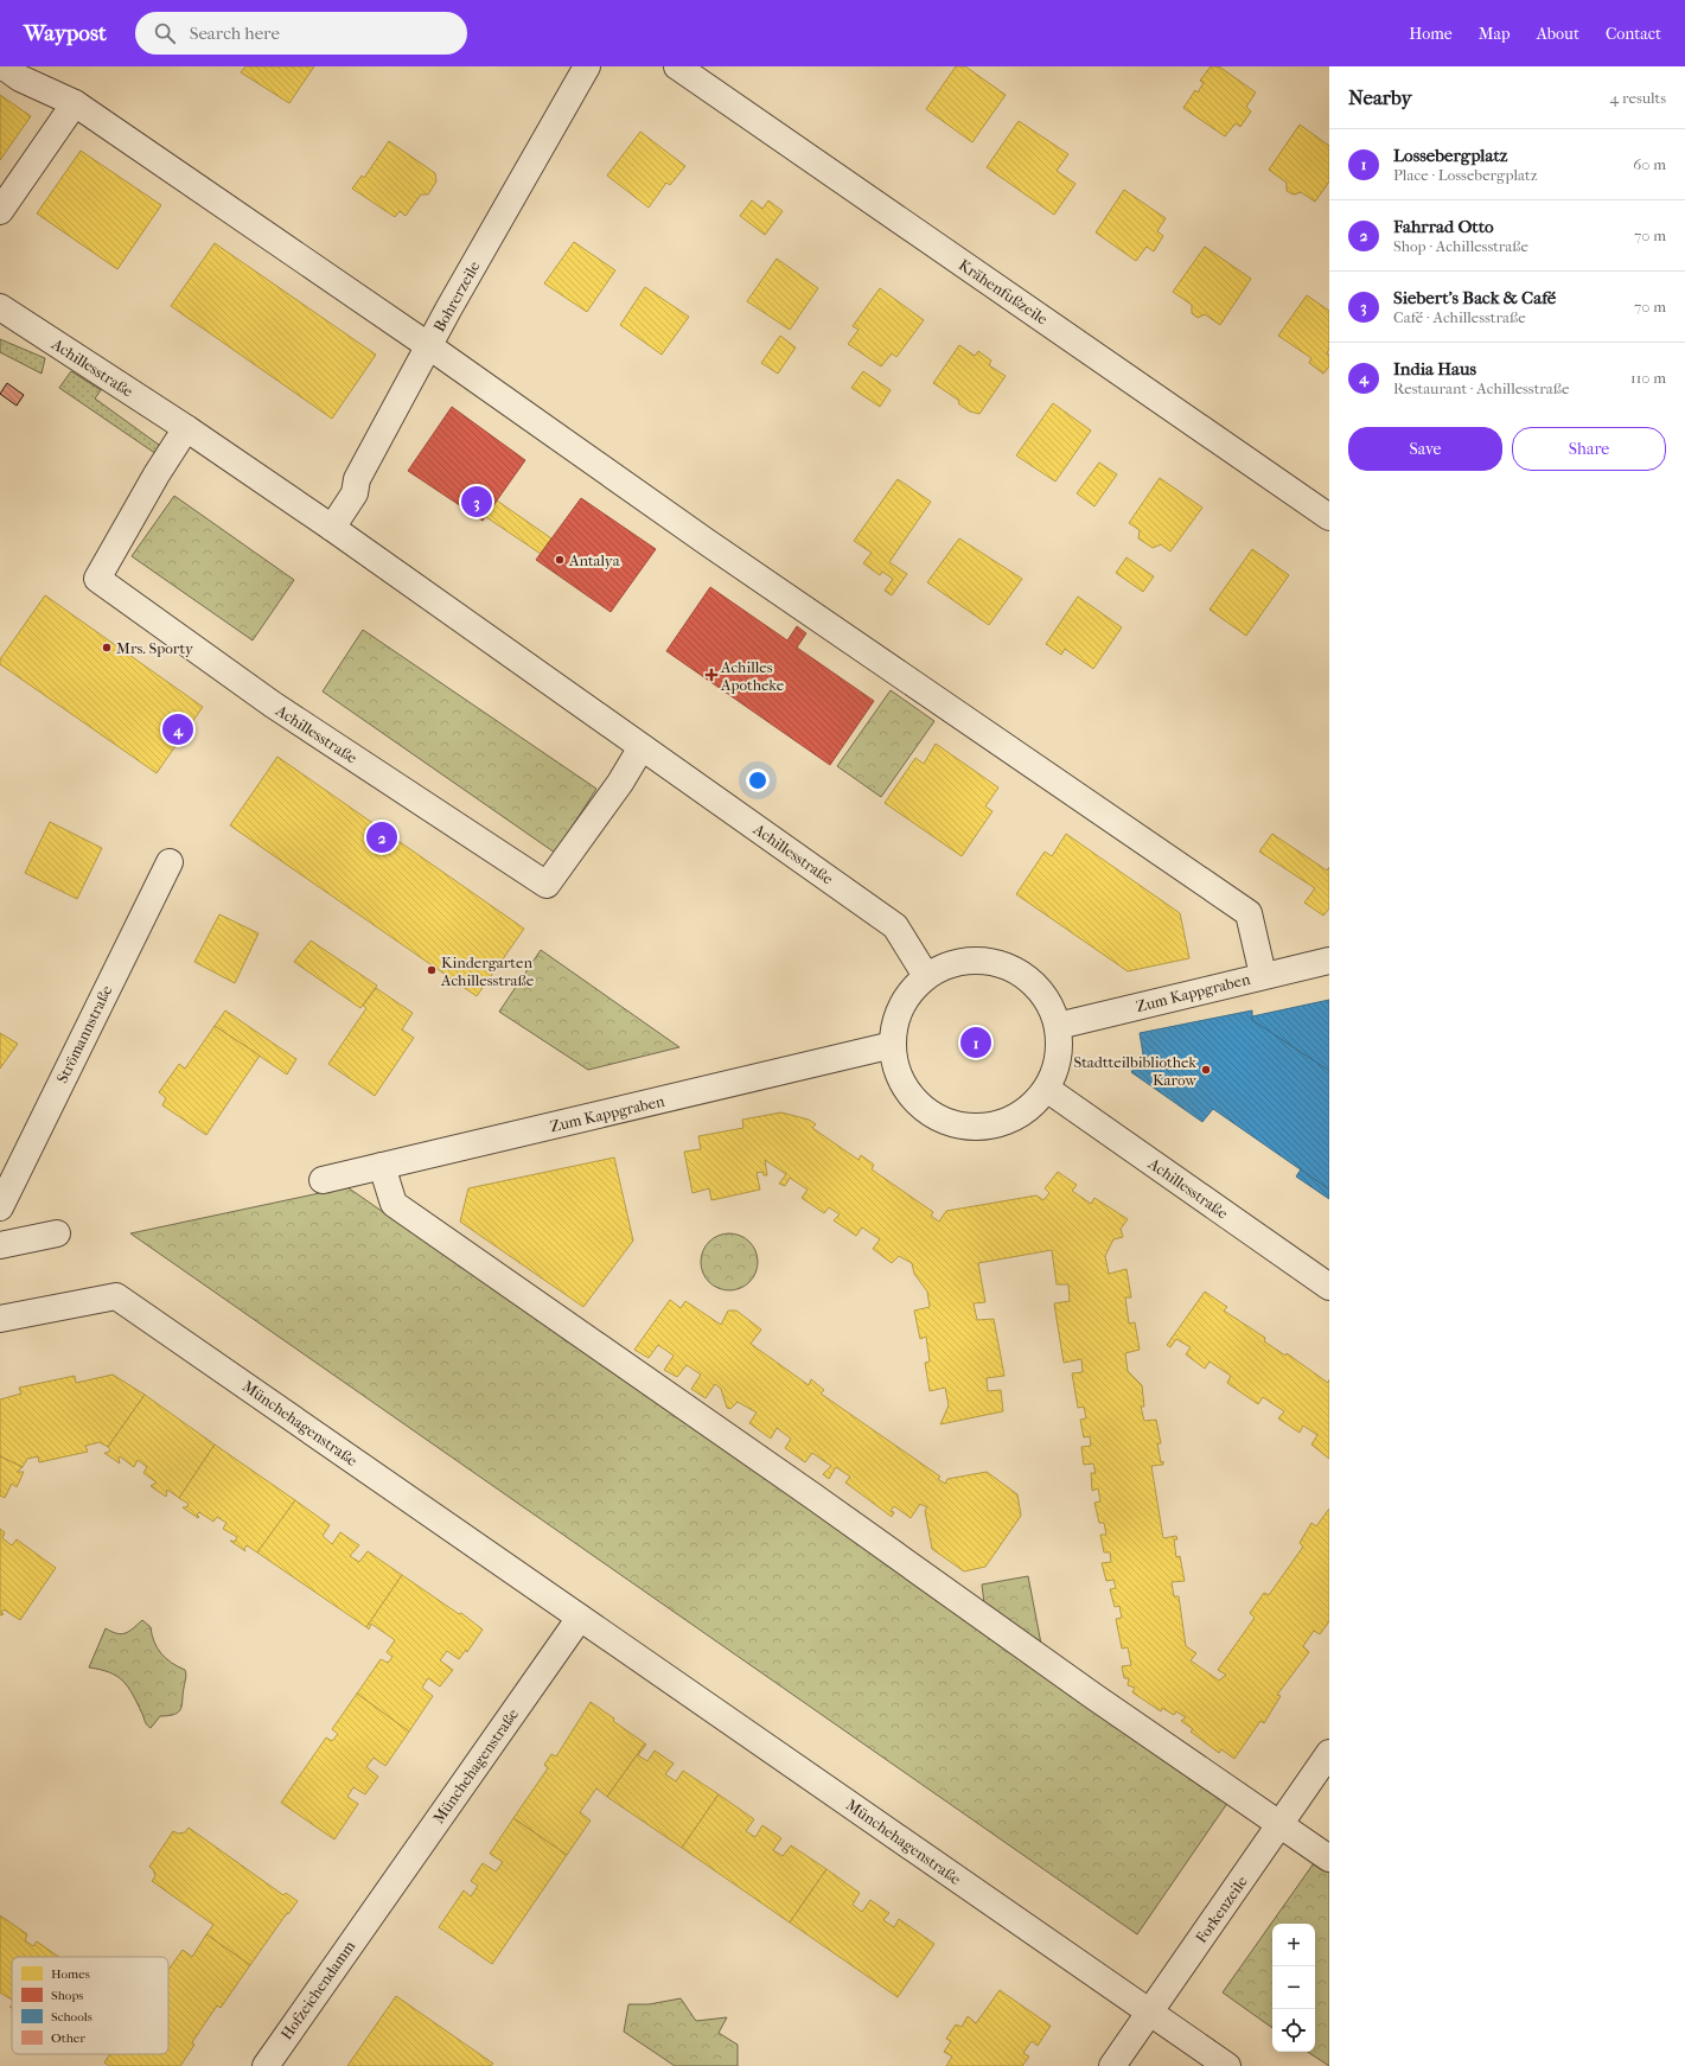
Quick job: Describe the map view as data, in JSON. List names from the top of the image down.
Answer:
{
  "streets": {
    "street": [
      "Krähenfußzeile",
      "Bohrerzeile",
      "Achillesstraße",
      "Zum Kappgraben",
      "Strömannstraße",
      "Münchehagenstraße",
      "Forkenzeile",
      "Hofzeichendamm"
    ]
  },
  "crossings": [
    ["Bohrerzeile", "Achillesstraße"],
    ["Achillesstraße", "Zum Kappgraben"],
    ["Münchehagenstraße", "Forkenzeile"],
    ["Münchehagenstraße", "Hofzeichendamm"]
  ],
  "places": {
    "other": [
      "Antalya",
      "Mrs. Sporty",
      "Kindergarten Achillesstraße",
      "Stadtteilbibliothek Karow"
    ],
    "health": ["Achilles Apotheke"]
  },
  "legend": [
    "Homes",
    "Shops",
    "Schools",
    "Other"
  ],
  "page": {
    "header": "Waypost",
    "search": "Search here",
    "nav": [
      "Home",
      "Map",
      "About",
      "Contact"
    ],
    "heading": ["Nearby", "4 results"],
    "list": [
      {
        "mark": "1",
        "name": "Lossebergplatz",
        "note": "Place · Lossebergplatz",
        "value": "60 m"
      },
      {
        "mark": "2",
        "name": "Fahrrad Otto",
        "note": "Shop · Achillesstraße",
        "value": "70 m"
      },
      {
        "mark": "3",
        "name": "Siebert’s Back & Café",
        "note": "Café · Achillesstraße",
        "value": "70 m"
      },
      {
        "mark": "4",
        "name": "India Haus",
        "note": "Restaurant · Achillesstraße",
        "value": "110 m"
      }
    ],
    "buttons": ["Save", "Share"],
    "pins": [
      "3",
      "4",
      "2",
      "1"
    ],
    "map_buttons": ["+", "−"]
  }
}
